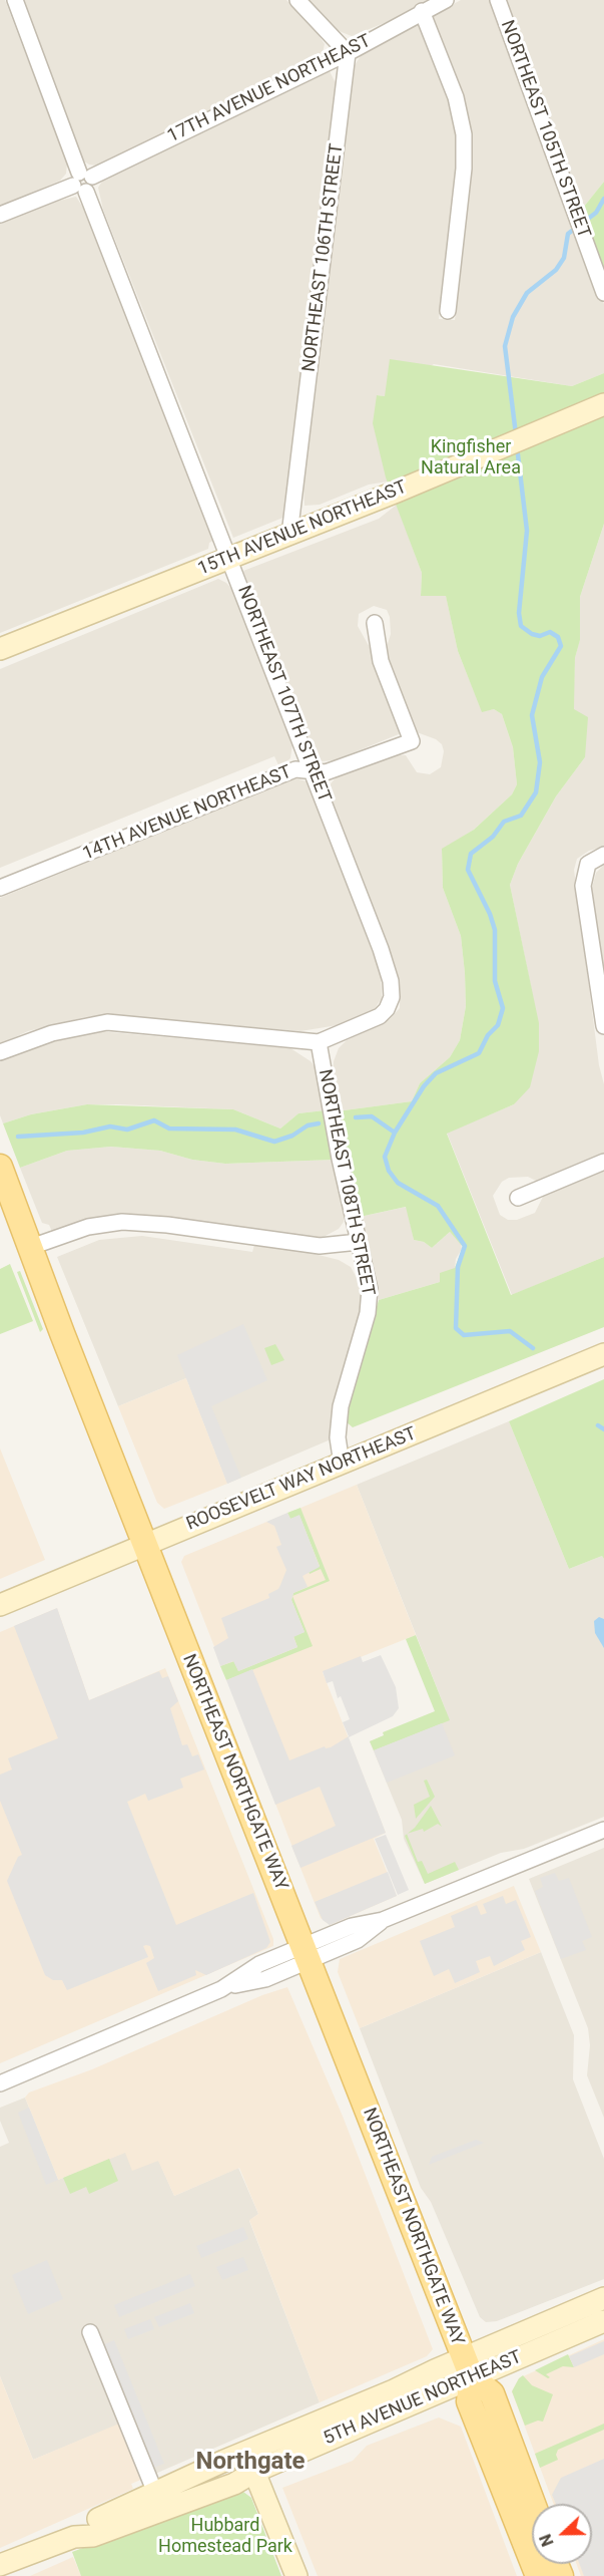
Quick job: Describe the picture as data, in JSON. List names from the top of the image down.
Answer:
{
  "streets": {
    "main road": [
      "15TH AVENUE NORTHEAST",
      "ROOSEVELT WAY NORTHEAST",
      "NORTHEAST NORTHGATE WAY",
      "5TH AVENUE NORTHEAST"
    ],
    "street": [
      "17TH AVENUE NORTHEAST",
      "NORTHEAST 105TH STREET",
      "NORTHEAST 106TH STREET",
      "NORTHEAST 107TH STREET",
      "14TH AVENUE NORTHEAST",
      "NORTHEAST 108TH STREET"
    ]
  },
  "crossings": [
    ["17TH AVENUE NORTHEAST", "NORTHEAST 106TH STREET"],
    ["17TH AVENUE NORTHEAST", "NORTHEAST 107TH STREET"],
    ["NORTHEAST 106TH STREET", "15TH AVENUE NORTHEAST"],
    ["15TH AVENUE NORTHEAST", "NORTHEAST 107TH STREET"],
    ["NORTHEAST 107TH STREET", "14TH AVENUE NORTHEAST"],
    ["NORTHEAST 107TH STREET", "NORTHEAST 108TH STREET"],
    ["NORTHEAST 108TH STREET", "ROOSEVELT WAY NORTHEAST"],
    ["ROOSEVELT WAY NORTHEAST", "NORTHEAST NORTHGATE WAY"],
    ["NORTHEAST NORTHGATE WAY", "5TH AVENUE NORTHEAST"]
  ],
  "districts": ["Northgate"],
  "parks": ["Kingfisher Natural Area", "Hubbard Homestead Park"],
  "north": "left"
}
